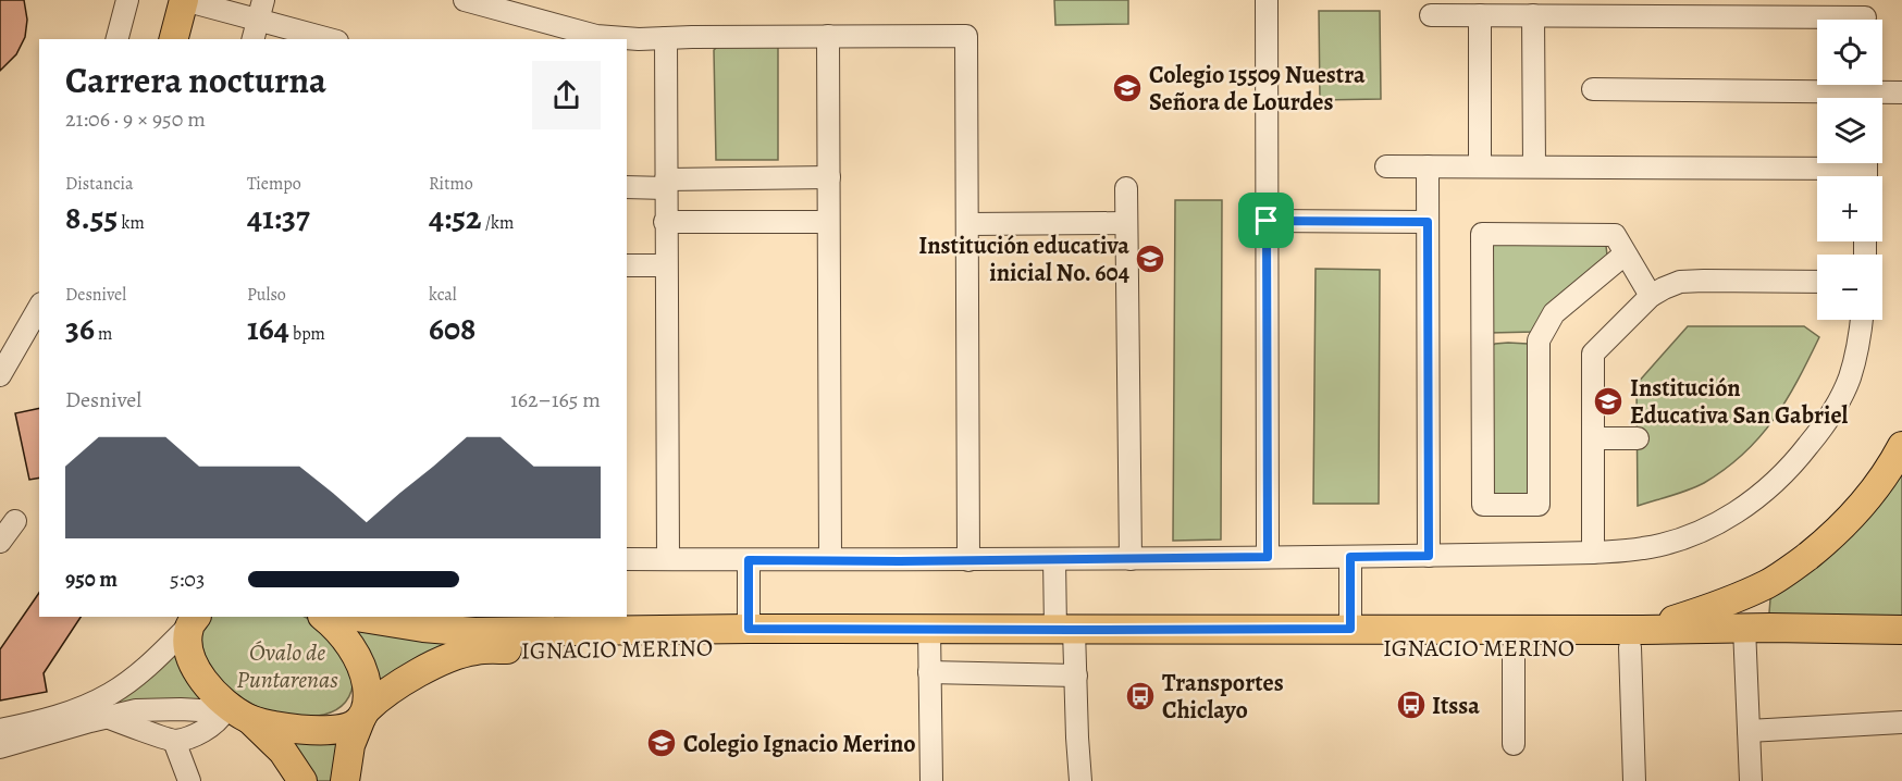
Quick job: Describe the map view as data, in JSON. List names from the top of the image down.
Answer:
{
  "streets": {
    "main road": ["IGNACIO MERINO"]
  },
  "parks": ["Óvalo de Puntarenas"],
  "places": {
    "school or university": [
      "Colegio 15509 Nuestra Señora de Lourdes",
      "Institución educativa inicial No. 604",
      "Institución Educativa San Gabriel",
      "Colegio Ignacio Merino"
    ],
    "bus stop": ["Transportes Chiclayo", "Itssa"]
  },
  "page": {
    "map_buttons": ["+", "−"],
    "heading": ["Carrera nocturna", "21:06 · 9 × 950 m"],
    "stats": [
      ["Distancia", "8.55 km"],
      ["Tiempo", "41:37"],
      ["Ritmo", "4:52 /km"],
      ["Desnivel", "36 m"],
      ["Pulso", "164 bpm"],
      ["kcal", "608"]
    ],
    "chart": ["Desnivel", "162–165 m"],
    "list": [
      {
        "name": "950 m",
        "note": "5:03"
      }
    ]
  }
}
